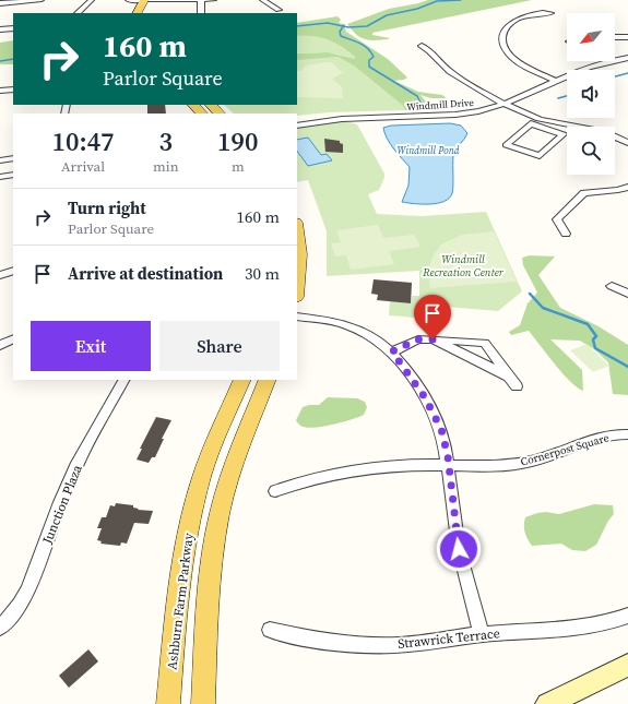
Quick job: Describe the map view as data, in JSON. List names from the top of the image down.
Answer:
{
  "streets": {
    "main road": ["Ashburn Farm Parkway"],
    "street": [
      "Windmill Drive",
      "Cornerpost Square",
      "Junction Plaza",
      "Strawrick Terrace"
    ]
  },
  "water": ["Windmill Pond"],
  "parks": ["Windmill Recreation Center"],
  "north": "bottom left",
  "page": {
    "turn": ["160 m", "Parlor Square"],
    "eta": [
      "10:47",
      "Arrival",
      "3",
      "min",
      "190",
      "m"
    ],
    "list": [
      {
        "name": "Turn right",
        "note": "Parlor Square",
        "value": "160 m"
      },
      {
        "name": "Arrive at destination",
        "value": "30 m"
      }
    ],
    "buttons": ["Exit", "Share"]
  }
}
